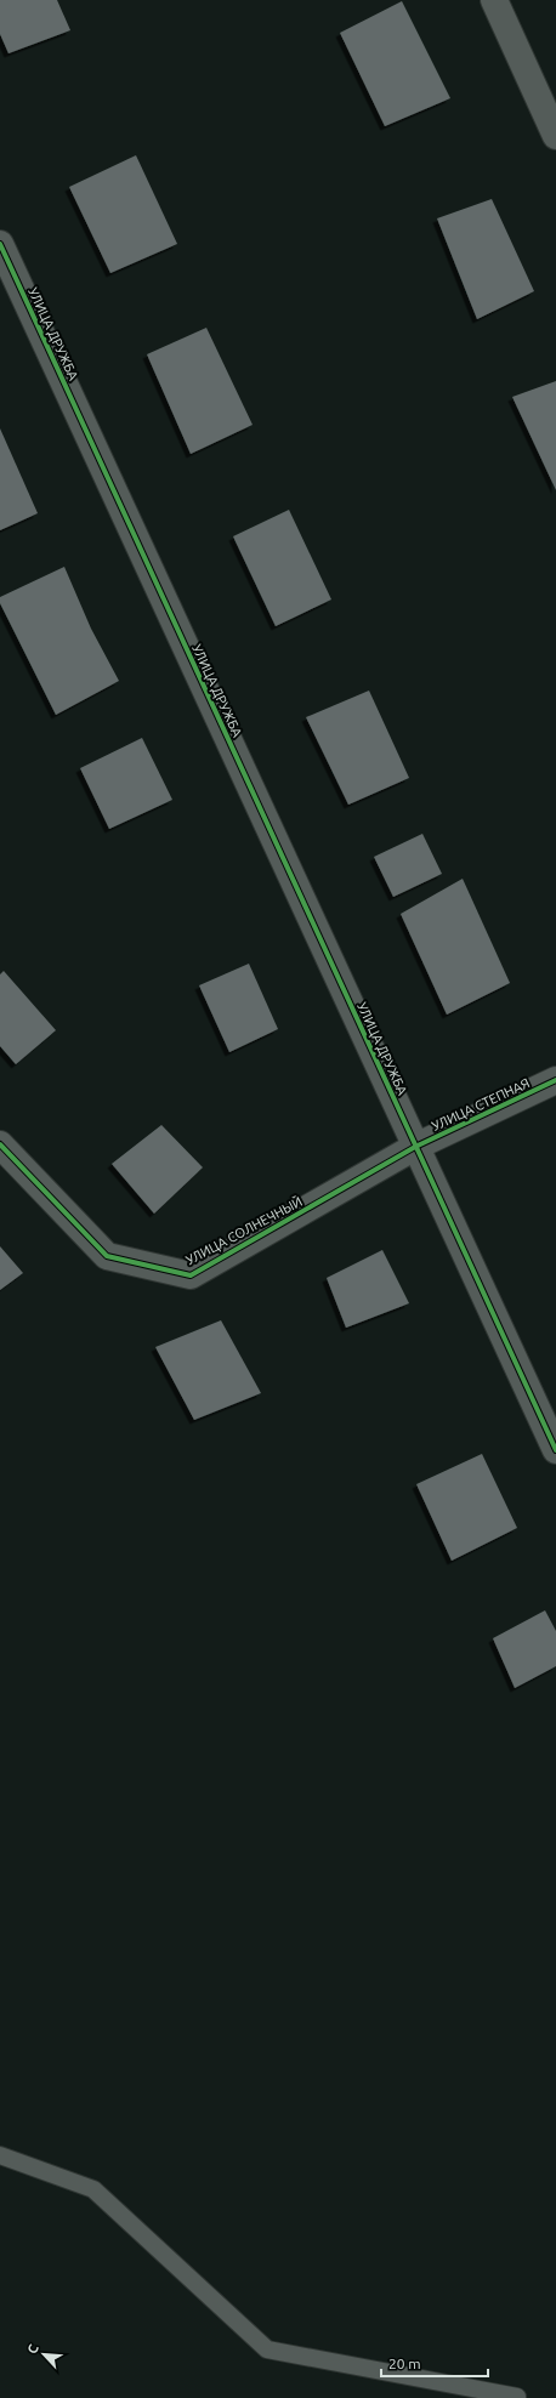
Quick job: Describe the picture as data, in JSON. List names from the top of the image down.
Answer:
{
  "streets": {
    "street": ["УЛИЦА ДРУЖБА", "УЛИЦА СТЕПНАЯ", "УЛИЦА СОЛНЕЧНЫЙ"]
  },
  "crossings": [
    ["УЛИЦА ДРУЖБА", "УЛИЦА СТЕПНАЯ"],
    ["УЛИЦА ДРУЖБА", "УЛИЦА СОЛНЕЧНЫЙ"],
    ["УЛИЦА СТЕПНАЯ", "УЛИЦА СОЛНЕЧНЫЙ"]
  ],
  "scale_bar": "20 m",
  "north": "top left"
}
